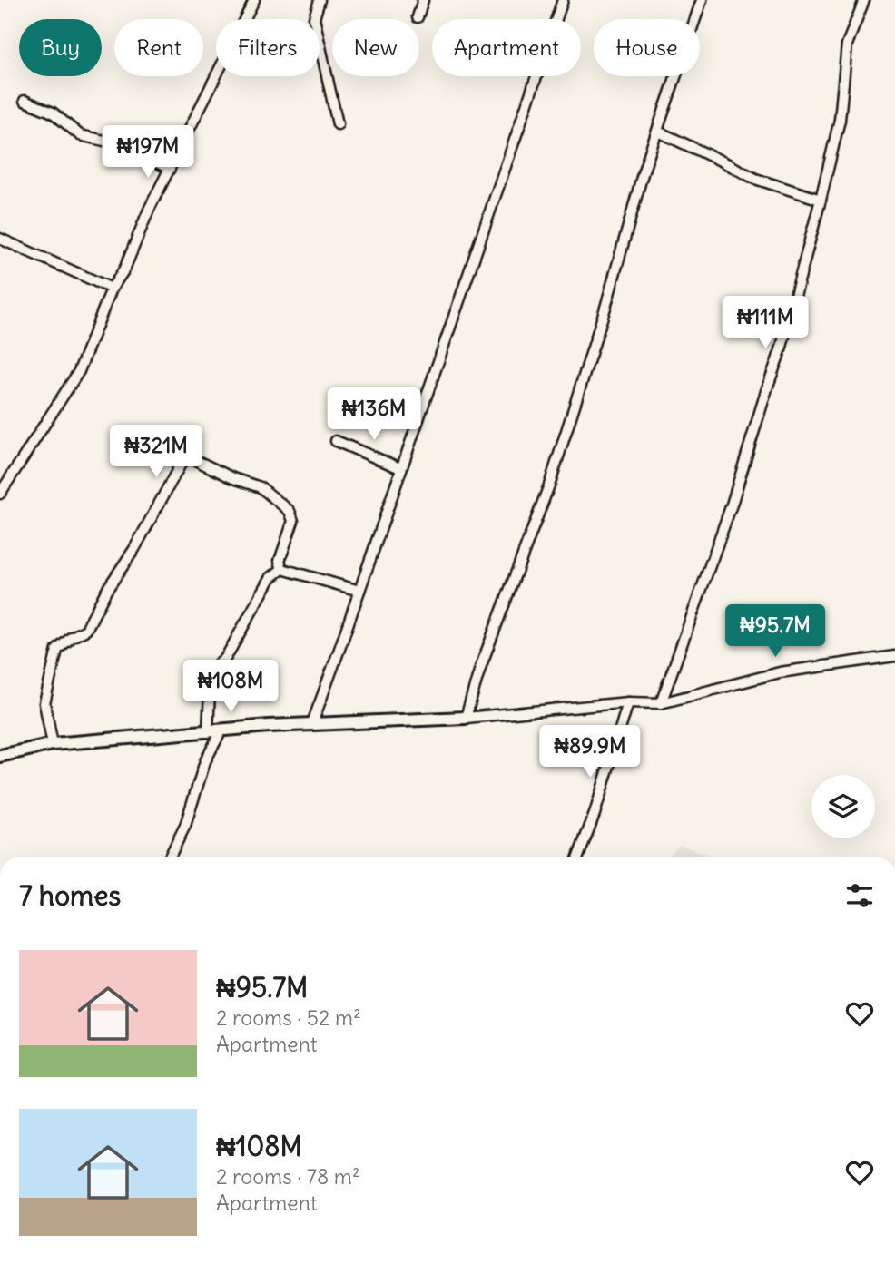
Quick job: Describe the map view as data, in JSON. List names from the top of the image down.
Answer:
{
  "page": {
    "chip": [
      "Buy",
      "Rent",
      "Filters",
      "New",
      "Apartment",
      "House"
    ],
    "price": [
      "₦197M",
      "₦111M",
      "₦136M",
      "₦321M",
      "₦95.7M",
      "₦108M",
      "₦89.9M"
    ],
    "heading": "7 homes",
    "list": [
      {
        "name": "₦95.7M",
        "note": "2 rooms · 52 m² · Apartment"
      },
      {
        "name": "₦108M",
        "note": "2 rooms · 78 m² · Apartment"
      }
    ]
  }
}
